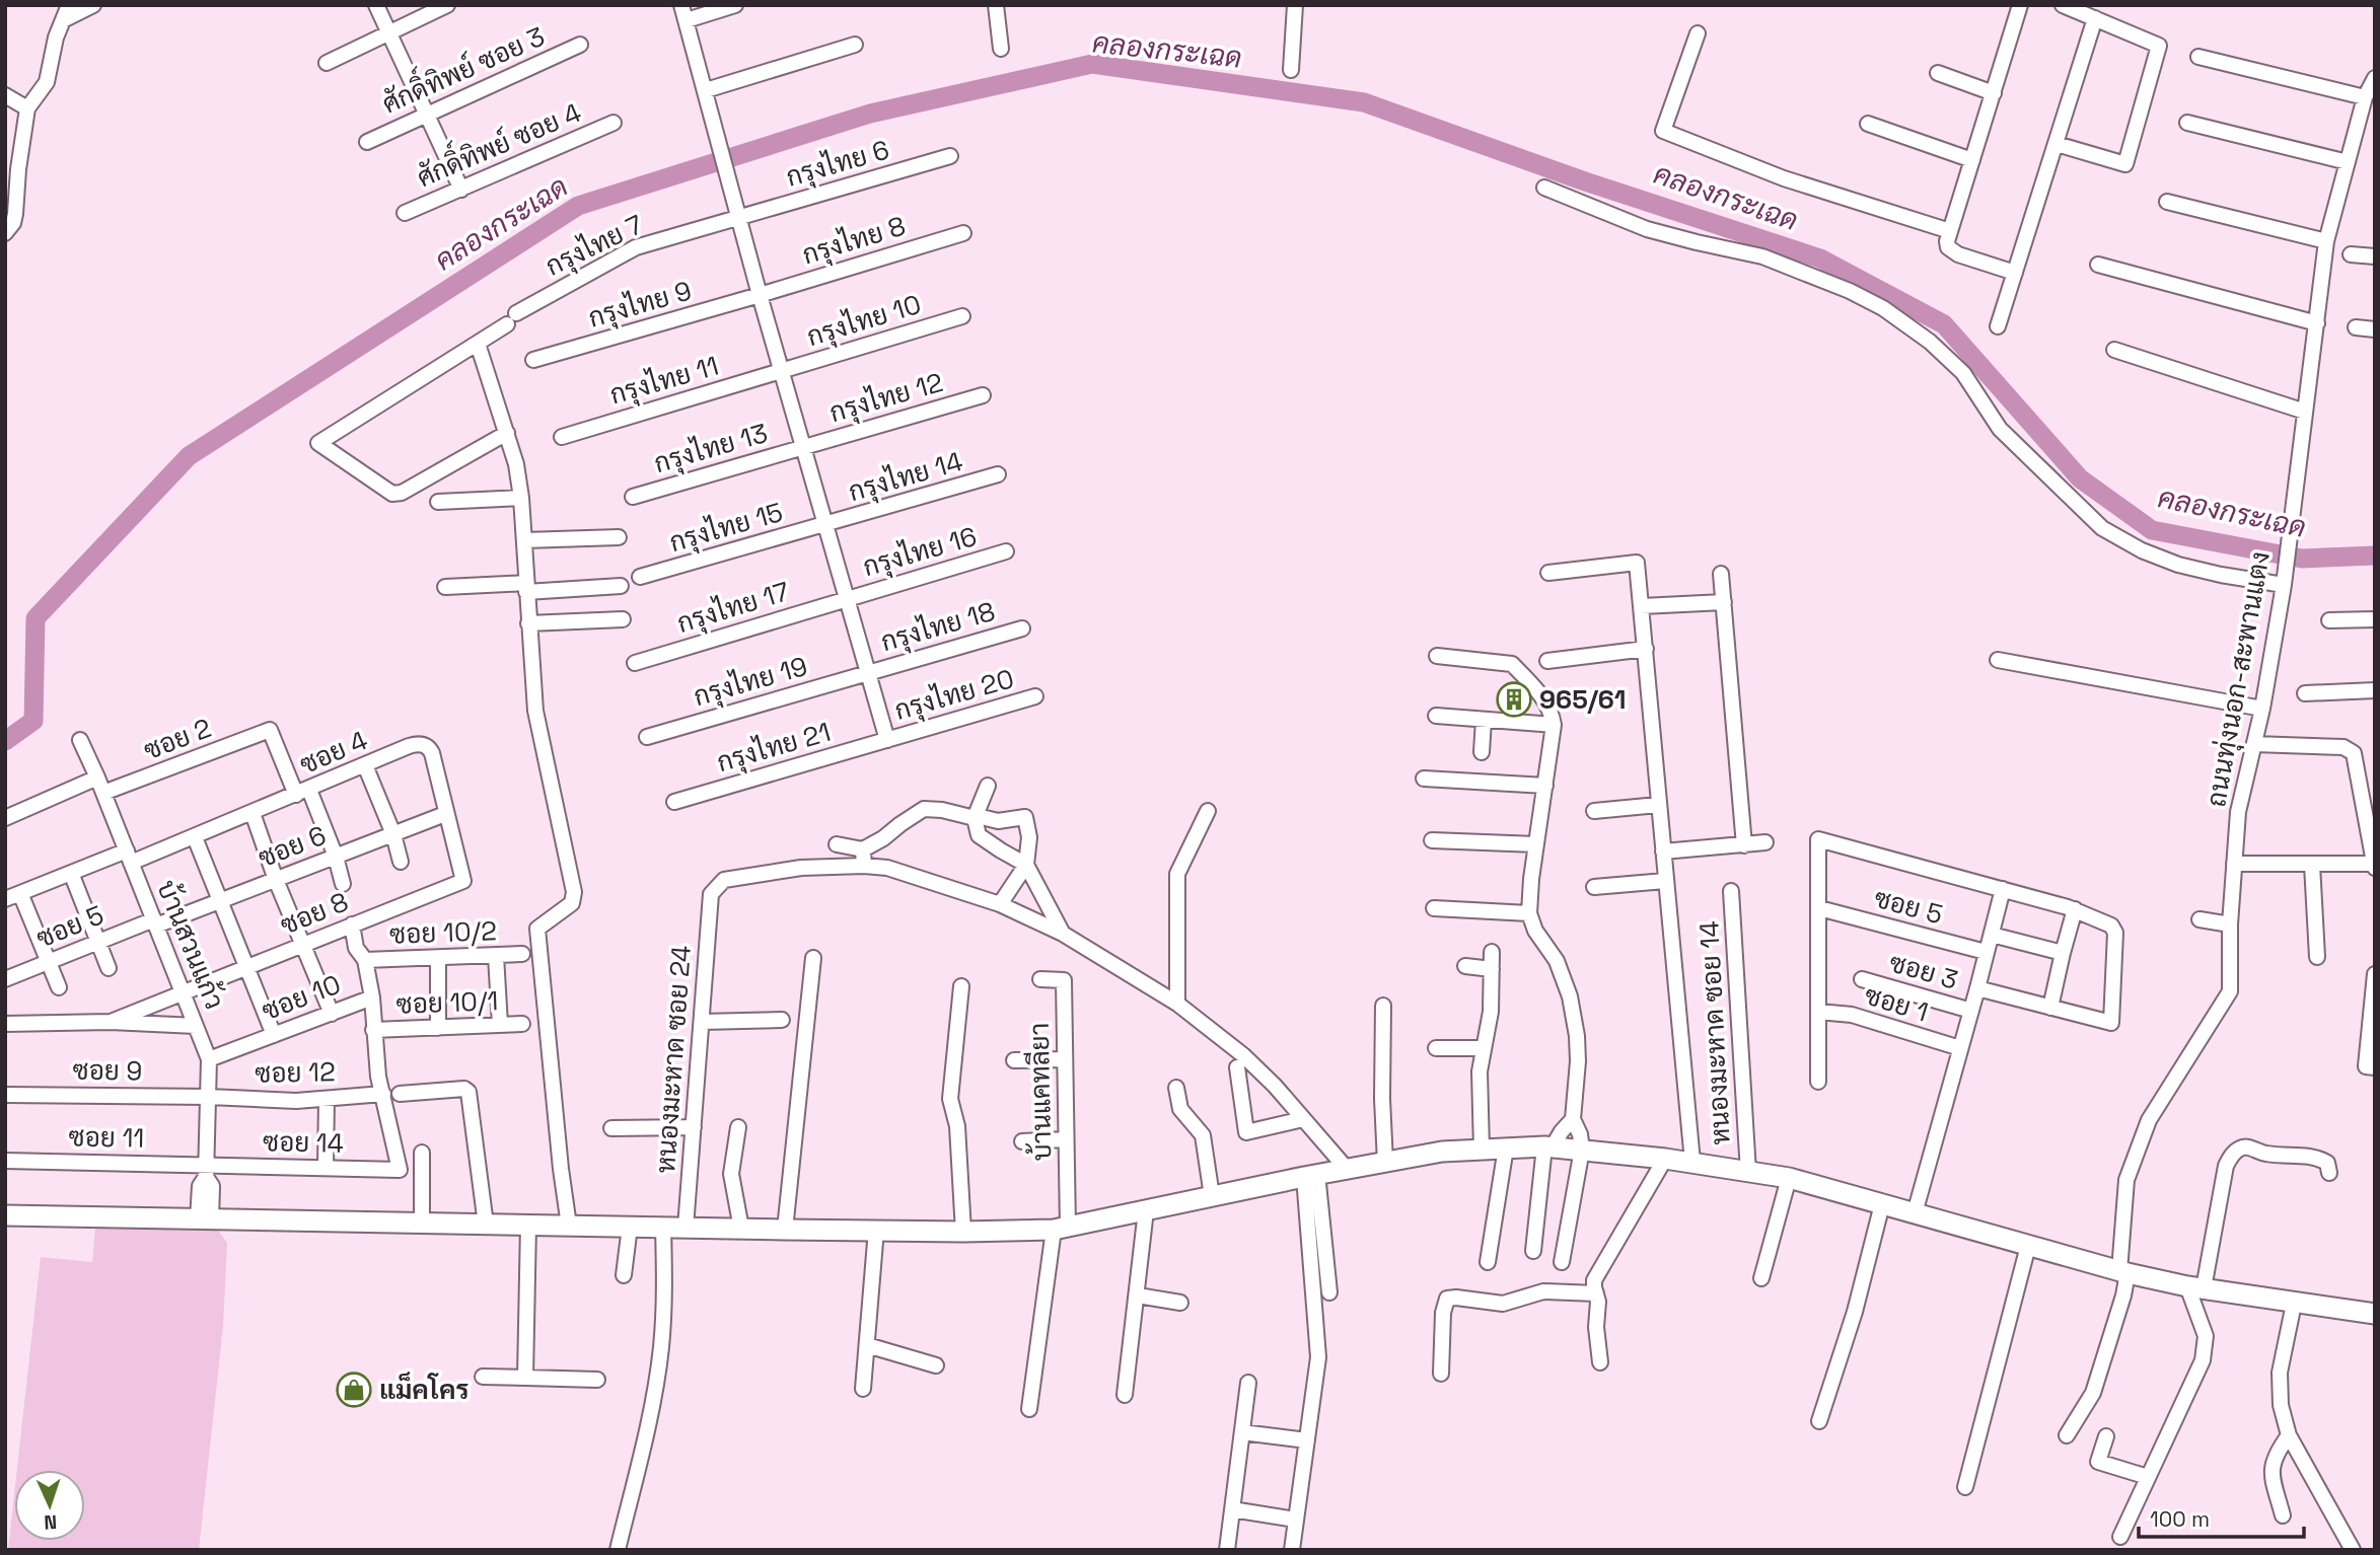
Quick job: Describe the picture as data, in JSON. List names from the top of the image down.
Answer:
{
  "streets": {
    "street": [
      "ศักดิ์ทิพย์ ซอย 3",
      "ศักดิ์ทิพย์ ซอย 4",
      "กรุงไทย 6",
      "กรุงไทย 8",
      "กรุงไทย 7",
      "กรุงไทย 9",
      "กรุงไทย 10",
      "กรุงไทย 11",
      "กรุงไทย 12",
      "กรุงไทย 13",
      "กรุงไทย 14",
      "กรุงไทย 15",
      "กรุงไทย 16",
      "กรุงไทย 17",
      "กรุงไทย 18",
      "ถนนทุ่งนอก-สะพานแตง",
      "กรุงไทย 19",
      "กรุงไทย 20",
      "ซอย 2",
      "กรุงไทย 21",
      "ซอย 4",
      "ซอย 6",
      "ซอย 5",
      "ซอย 8",
      "ซอย 10/2",
      "บ้านสวนแก้ว",
      "ซอย 3",
      "ซอย 10",
      "ซอย 10/1",
      "ซอย 1",
      "หนองมะหาด ซอย 14",
      "หนองมะหาด ซอย 24",
      "ซอย 9",
      "ซอย 12",
      "บ้านแคทลียา",
      "ซอย 11",
      "ซอย 14"
    ]
  },
  "crossings": [
    ["กรุงไทย 6", "กรุงไทย 7"],
    ["กรุงไทย 8", "กรุงไทย 9"],
    ["กรุงไทย 10", "กรุงไทย 11"],
    ["กรุงไทย 12", "กรุงไทย 13"],
    ["กรุงไทย 14", "กรุงไทย 15"],
    ["กรุงไทย 16", "กรุงไทย 17"],
    ["กรุงไทย 18", "กรุงไทย 19"],
    ["กรุงไทย 20", "กรุงไทย 21"],
    ["ซอย 2", "ซอย 4"],
    ["ซอย 2", "บ้านสวนแก้ว"],
    ["ซอย 4", "ซอย 6"],
    ["ซอย 4", "ซอย 8"],
    ["ซอย 4", "บ้านสวนแก้ว"],
    ["ซอย 6", "ซอย 5"],
    ["ซอย 6", "บ้านสวนแก้ว"],
    ["ซอย 5", "บ้านสวนแก้ว"],
    ["ซอย 8", "บ้านสวนแก้ว"],
    ["บ้านสวนแก้ว", "ซอย 10"],
    ["บ้านสวนแก้ว", "ซอย 9"],
    ["บ้านสวนแก้ว", "ซอย 12"],
    ["บ้านสวนแก้ว", "ซอย 11"],
    ["บ้านสวนแก้ว", "ซอย 14"],
    ["ซอย 9", "ซอย 12"],
    ["ซอย 12", "ซอย 14"],
    ["ซอย 11", "ซอย 14"]
  ],
  "water": ["คลองกระเฉด"],
  "places": {
    "building": ["965/61"],
    "shop": ["แม็คโคร"]
  },
  "scale_bar": "100 m",
  "north": "bottom"
}
